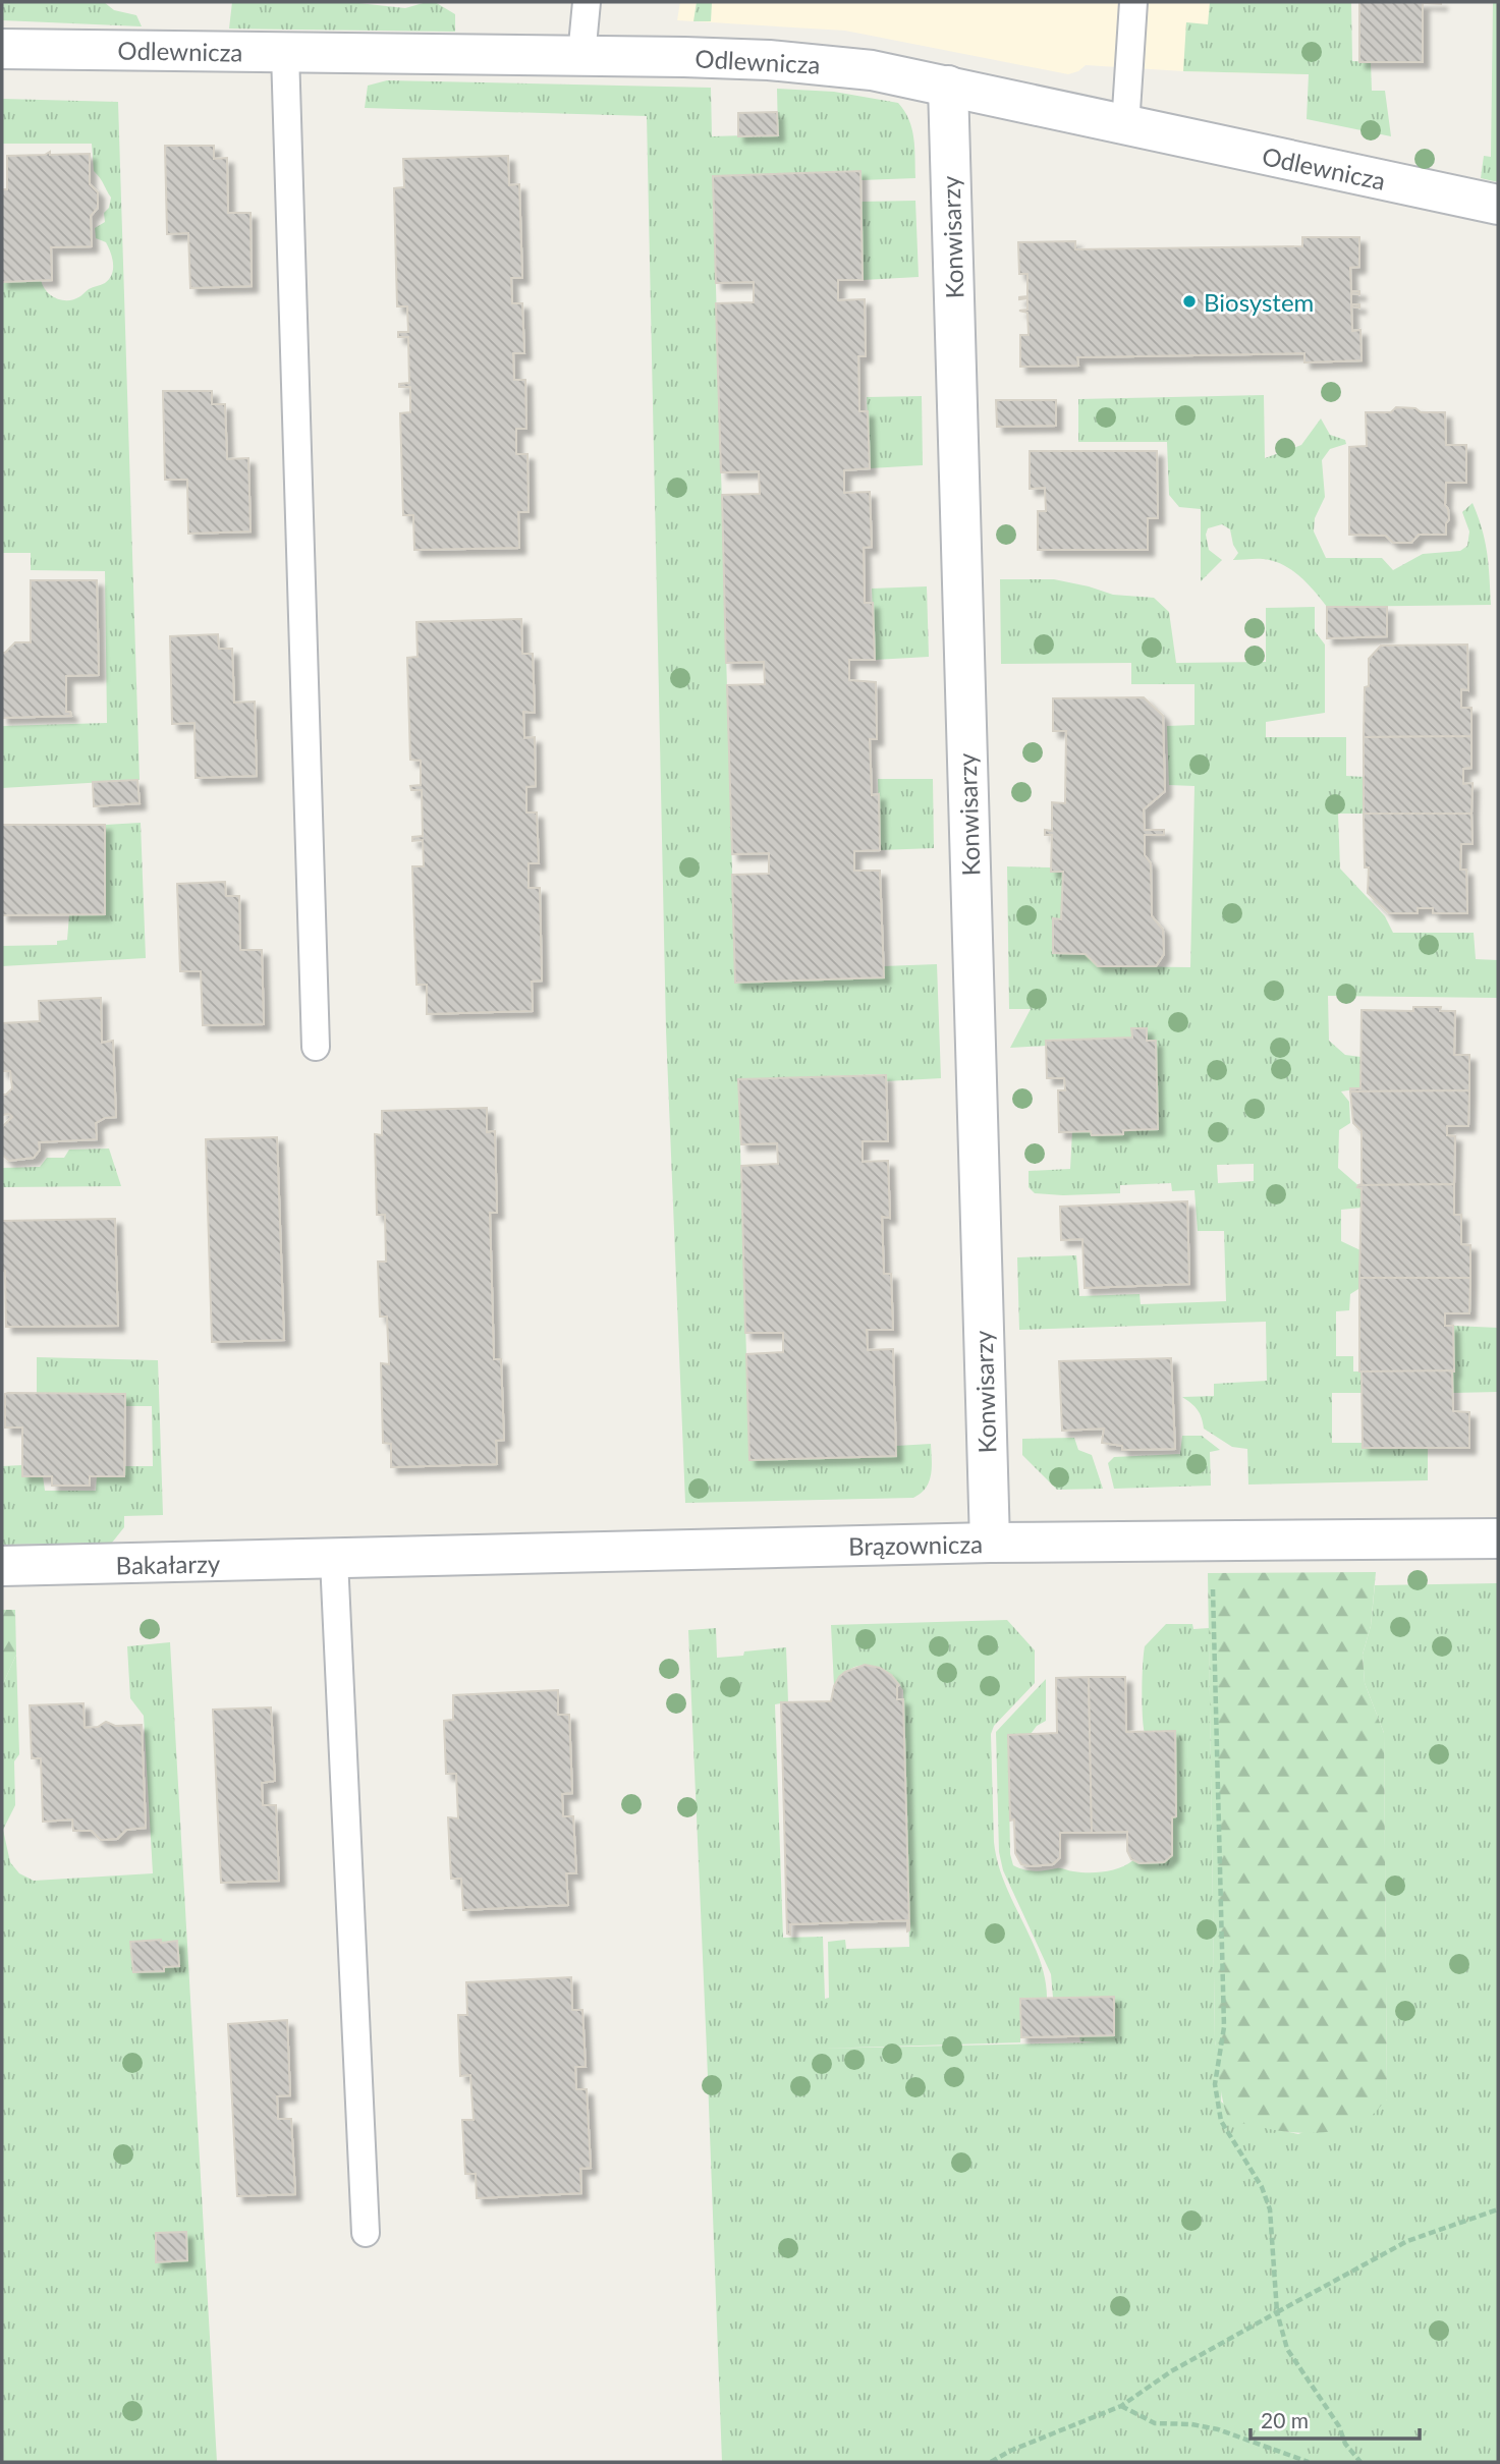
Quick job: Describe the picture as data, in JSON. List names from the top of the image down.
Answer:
{
  "streets": {
    "street": [
      "Odlewnicza",
      "Konwisarzy",
      "Brązownicza",
      "Bakałarzy"
    ]
  },
  "crossings": [
    ["Odlewnicza", "Konwisarzy"],
    ["Konwisarzy", "Brązownicza"],
    ["Brązownicza", "Bakałarzy"]
  ],
  "places": ["Biosystem"],
  "scale_bar": "20 m"
}
